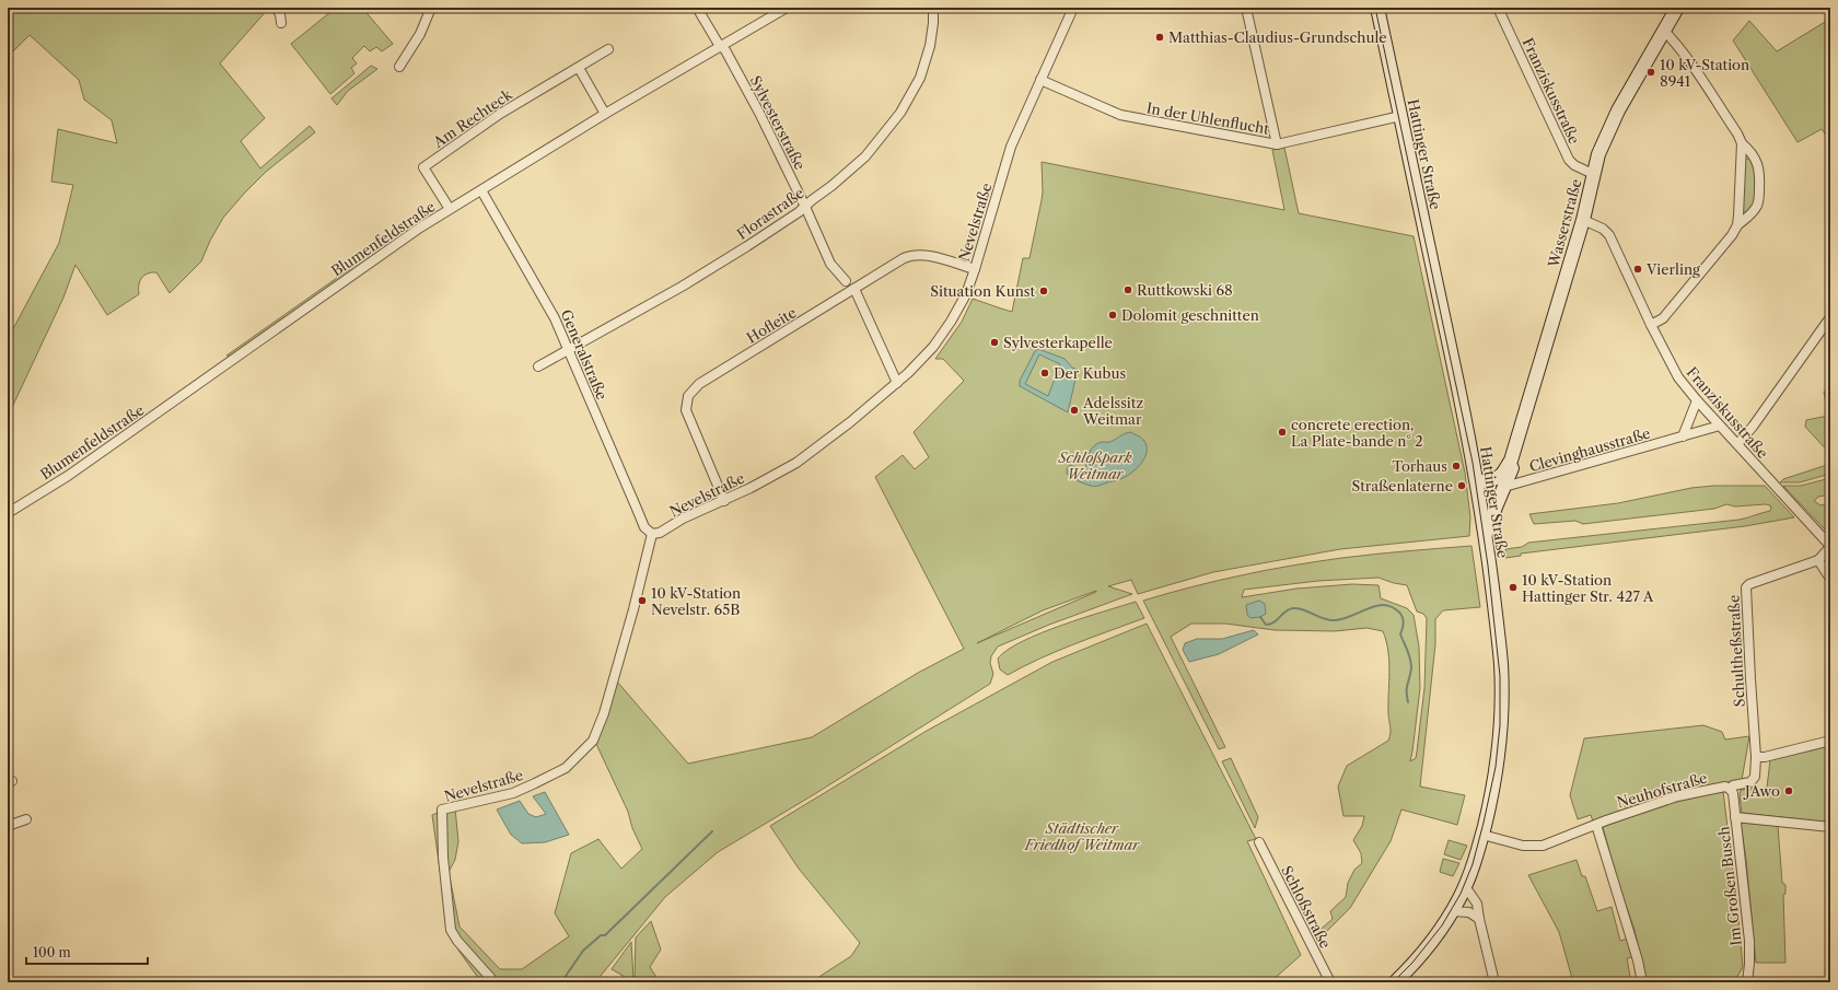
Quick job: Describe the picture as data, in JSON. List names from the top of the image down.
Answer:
{
  "streets": {
    "main road": ["Hattinger Straße", "Wasserstraße"],
    "street": [
      "Franziskusstraße",
      "Am Rechteck",
      "In der Uhlenflucht",
      "Sylvesterstraße",
      "Florastraße",
      "Nevelstraße",
      "Blumenfeldstraße",
      "Hofleite",
      "Generalstraße",
      "Clevinghausstraße",
      "Schultheßstraße",
      "Neuhofstraße",
      "Im Großen Busch",
      "Schloßstraße"
    ]
  },
  "crossings": [
    ["Franziskusstraße", "Wasserstraße"],
    ["Franziskusstraße", "Clevinghausstraße"],
    ["Franziskusstraße", "Schultheßstraße"],
    ["Am Rechteck", "Blumenfeldstraße"],
    ["In der Uhlenflucht", "Hattinger Straße"],
    ["In der Uhlenflucht", "Nevelstraße"],
    ["Sylvesterstraße", "Florastraße"],
    ["Sylvesterstraße", "Blumenfeldstraße"],
    ["Hattinger Straße", "Wasserstraße"],
    ["Hattinger Straße", "Neuhofstraße"],
    ["Florastraße", "Generalstraße"],
    ["Nevelstraße", "Hofleite"],
    ["Nevelstraße", "Generalstraße"],
    ["Wasserstraße", "Clevinghausstraße"],
    ["Blumenfeldstraße", "Generalstraße"],
    ["Schultheßstraße", "Neuhofstraße"],
    ["Neuhofstraße", "Im Großen Busch"]
  ],
  "parks": ["Schloßpark Weitmar", "Städtischer Friedhof Weitmar"],
  "places": [
    "Matthias-Claudius-Grundschule",
    "10 kV-Station 8941",
    "Vierling",
    "Ruttkowski 68",
    "Situation Kunst",
    "Dolomit geschnitten",
    "Sylvesterkapelle",
    "Der Kubus",
    "Adelssitz Weitmar",
    "concrete erection, La Plate-bande n° 2",
    "Torhaus",
    "Straßenlaterne",
    "10 kV-Station Hattinger Str. 427 A",
    "10 kV-Station Nevelstr. 65B",
    "JAwo"
  ],
  "scale_bar": "100 m"
}
